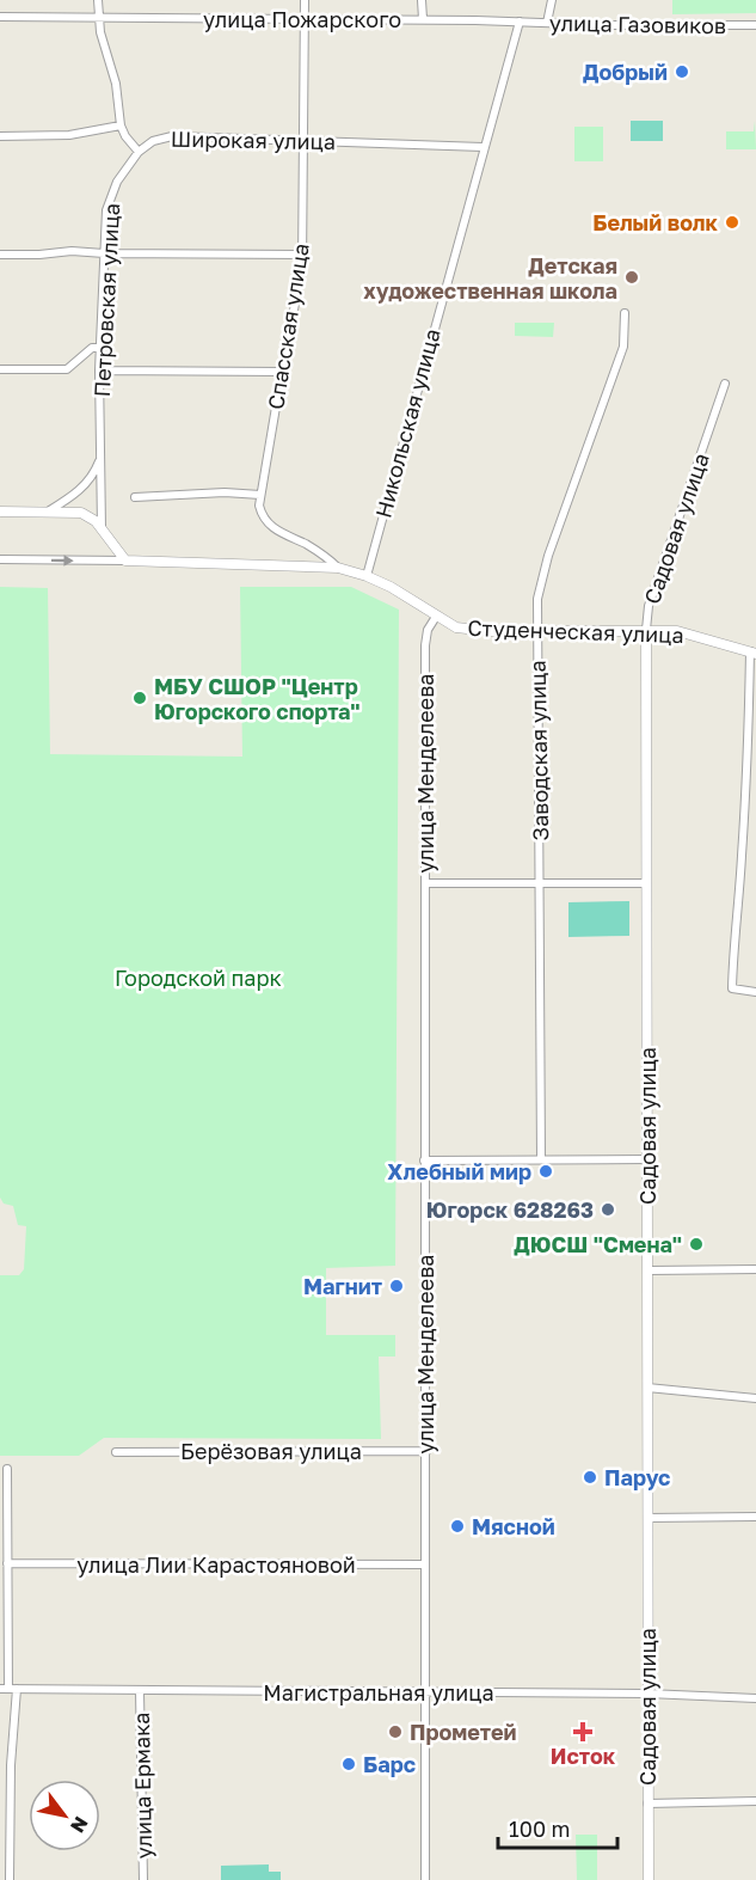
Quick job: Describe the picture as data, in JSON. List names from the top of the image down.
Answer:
{
  "streets": {
    "street": [
      "улица Пожарского",
      "улица Газовиков",
      "Широкая улица",
      "Петровская улица",
      "Спасская улица",
      "Никольская улица",
      "Садовая улица",
      "Студенческая улица",
      "Заводская улица",
      "улица Менделеева",
      "Берёзовая улица",
      "улица Лии Карастояновой",
      "Магистральная улица",
      "улица Ермака"
    ]
  },
  "crossings": [
    ["улица Пожарского", "улица Газовиков"],
    ["улица Пожарского", "Спасская улица"],
    ["улица Пожарского", "Никольская улица"],
    ["улица Газовиков", "Никольская улица"],
    ["Широкая улица", "Петровская улица"],
    ["Широкая улица", "Спасская улица"],
    ["Широкая улица", "Никольская улица"],
    ["Никольская улица", "Студенческая улица"],
    ["Садовая улица", "Студенческая улица"],
    ["Садовая улица", "Магистральная улица"],
    ["Студенческая улица", "Заводская улица"],
    ["Студенческая улица", "улица Менделеева"],
    ["улица Менделеева", "Берёзовая улица"],
    ["улица Менделеева", "улица Лии Карастояновой"],
    ["улица Менделеева", "Магистральная улица"],
    ["Магистральная улица", "улица Ермака"]
  ],
  "parks": ["Городской парк"],
  "places": {
    "other": [
      "Добрый",
      "Белый волк",
      "Детская художественная школа",
      "МБУ СШОР \"Центр Югорского спорта\"",
      "Хлебный мир",
      "Югорск 628263",
      "ДЮСШ \"Смена\"",
      "Магнит",
      "Парус",
      "Мясной",
      "Прометей",
      "Барс"
    ],
    "health": ["Исток"]
  },
  "scale_bar": "100 m",
  "north": "bottom right"
}
